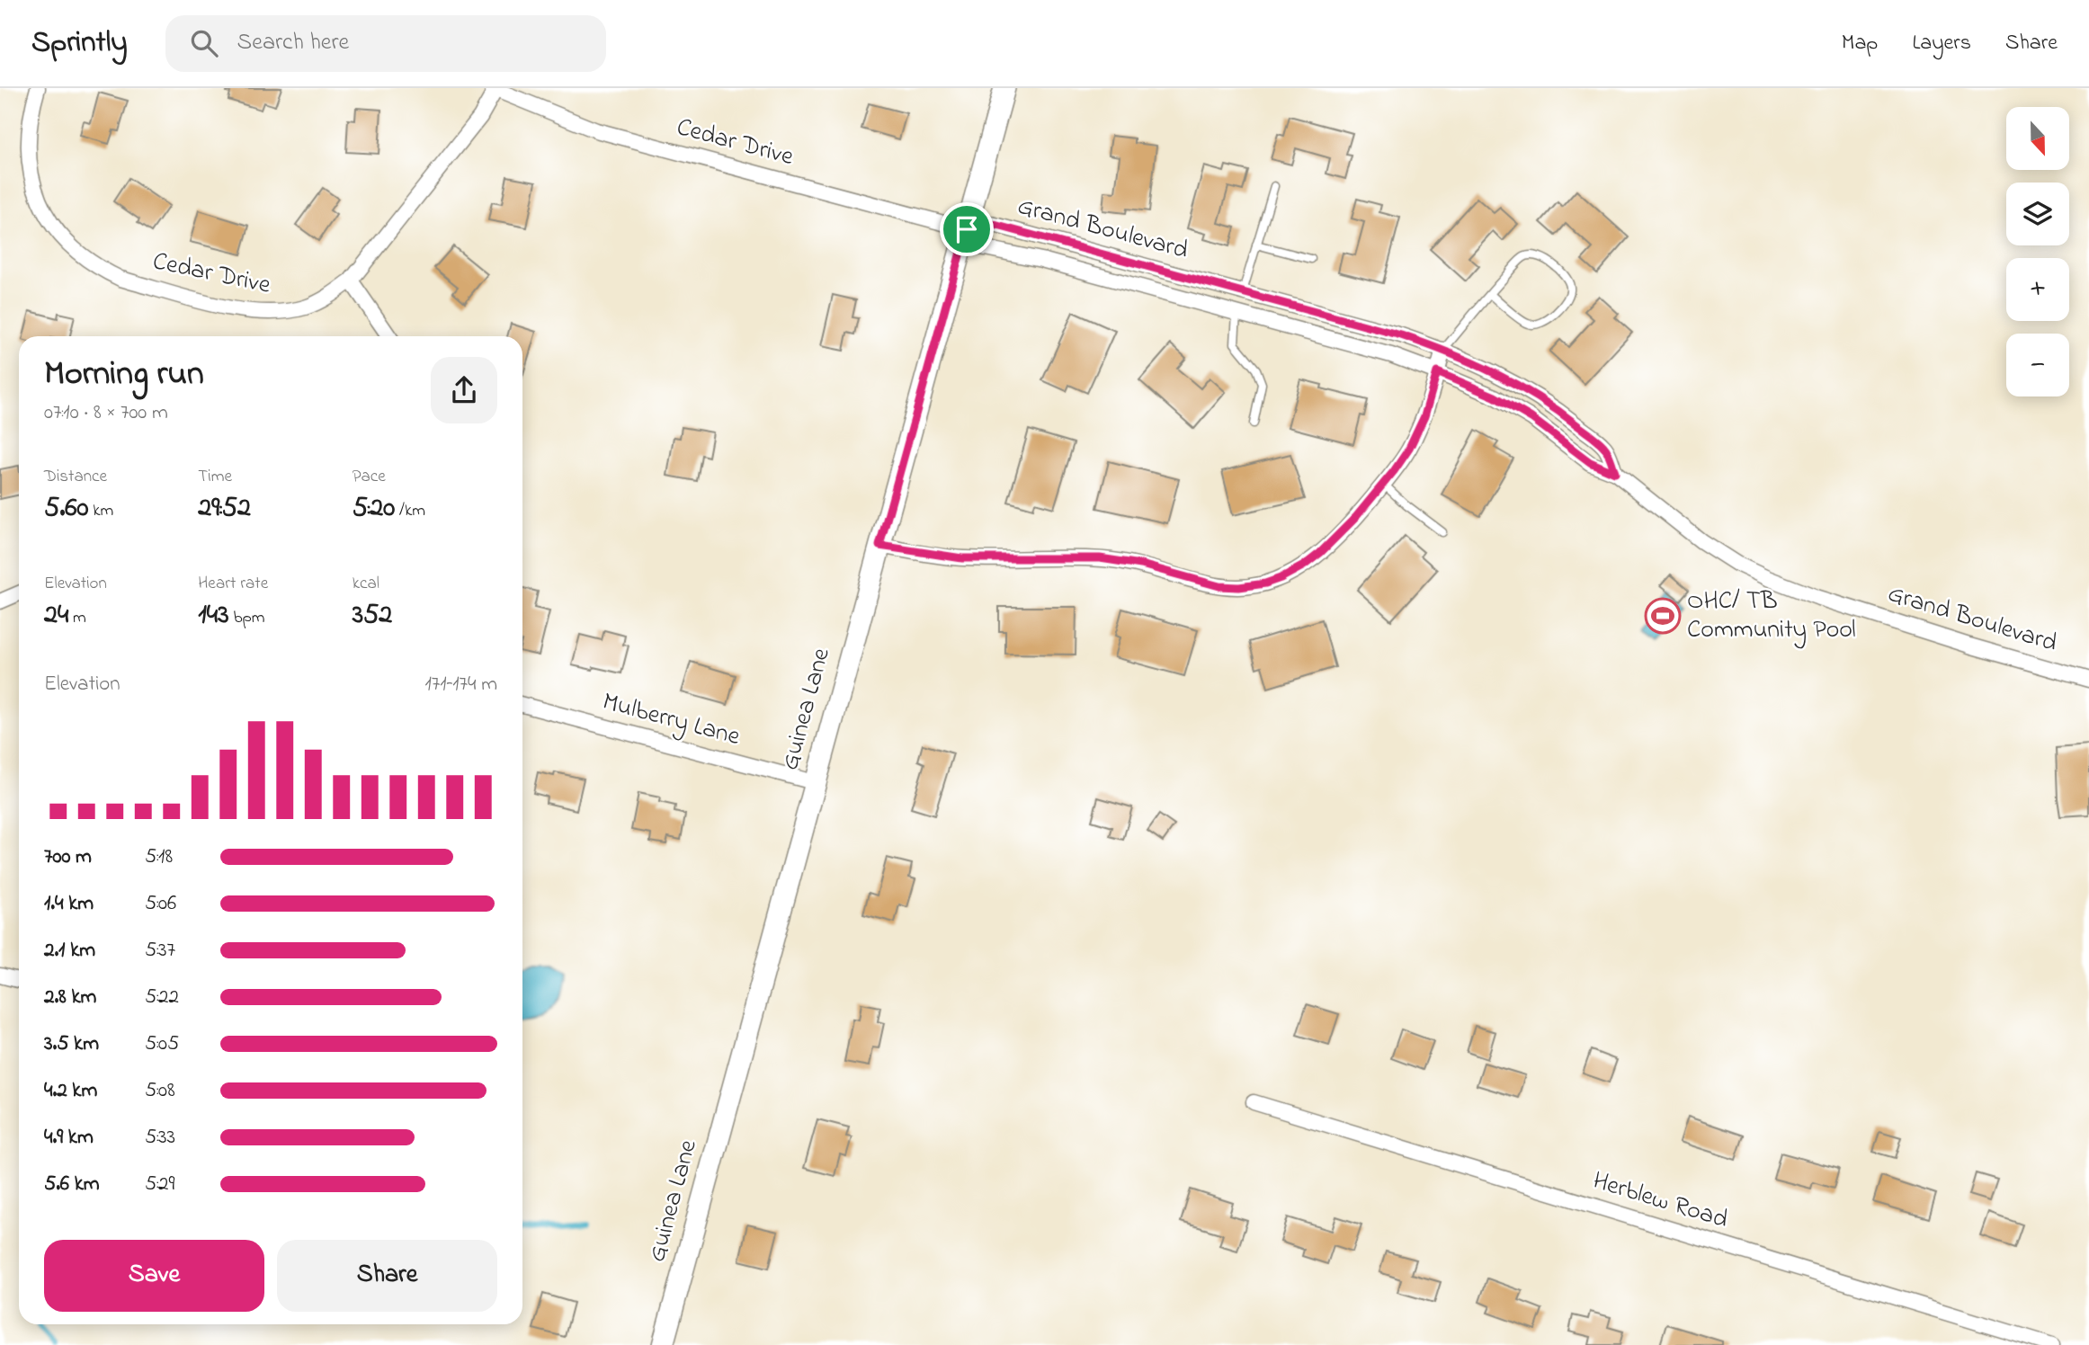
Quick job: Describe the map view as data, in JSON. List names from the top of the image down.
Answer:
{
  "streets": {
    "street": [
      "Cedar Drive",
      "Grand Boulevard",
      "Guinea Lane",
      "Mulberry Lane",
      "Herblew Road"
    ]
  },
  "crossings": [
    ["Cedar Drive", "Grand Boulevard"],
    ["Cedar Drive", "Guinea Lane"],
    ["Grand Boulevard", "Guinea Lane"],
    ["Guinea Lane", "Mulberry Lane"]
  ],
  "places": {
    "sports": ["OHC/ TB Community Pool"]
  },
  "north": "bottom",
  "page": {
    "header": "Sprintly",
    "search": "Search here",
    "nav": ["Map", "Layers", "Share"],
    "map_buttons": ["+", "−"],
    "heading": ["Morning run", "07:10 · 8 × 700 m"],
    "stats": [
      ["Distance", "5.60 km"],
      ["Time", "29:52"],
      ["Pace", "5:20 /km"],
      ["Elevation", "24 m"],
      ["Heart rate", "143 bpm"],
      ["kcal", "352"]
    ],
    "chart": ["Elevation", "171–174 m"],
    "list": [
      {
        "name": "700 m",
        "note": "5:18"
      },
      {
        "name": "1.4 km",
        "note": "5:06"
      },
      {
        "name": "2.1 km",
        "note": "5:37"
      },
      {
        "name": "2.8 km",
        "note": "5:22"
      },
      {
        "name": "3.5 km",
        "note": "5:05"
      },
      {
        "name": "4.2 km",
        "note": "5:08"
      },
      {
        "name": "4.9 km",
        "note": "5:33"
      },
      {
        "name": "5.6 km",
        "note": "5:29"
      }
    ],
    "buttons": ["Save", "Share"]
  }
}
